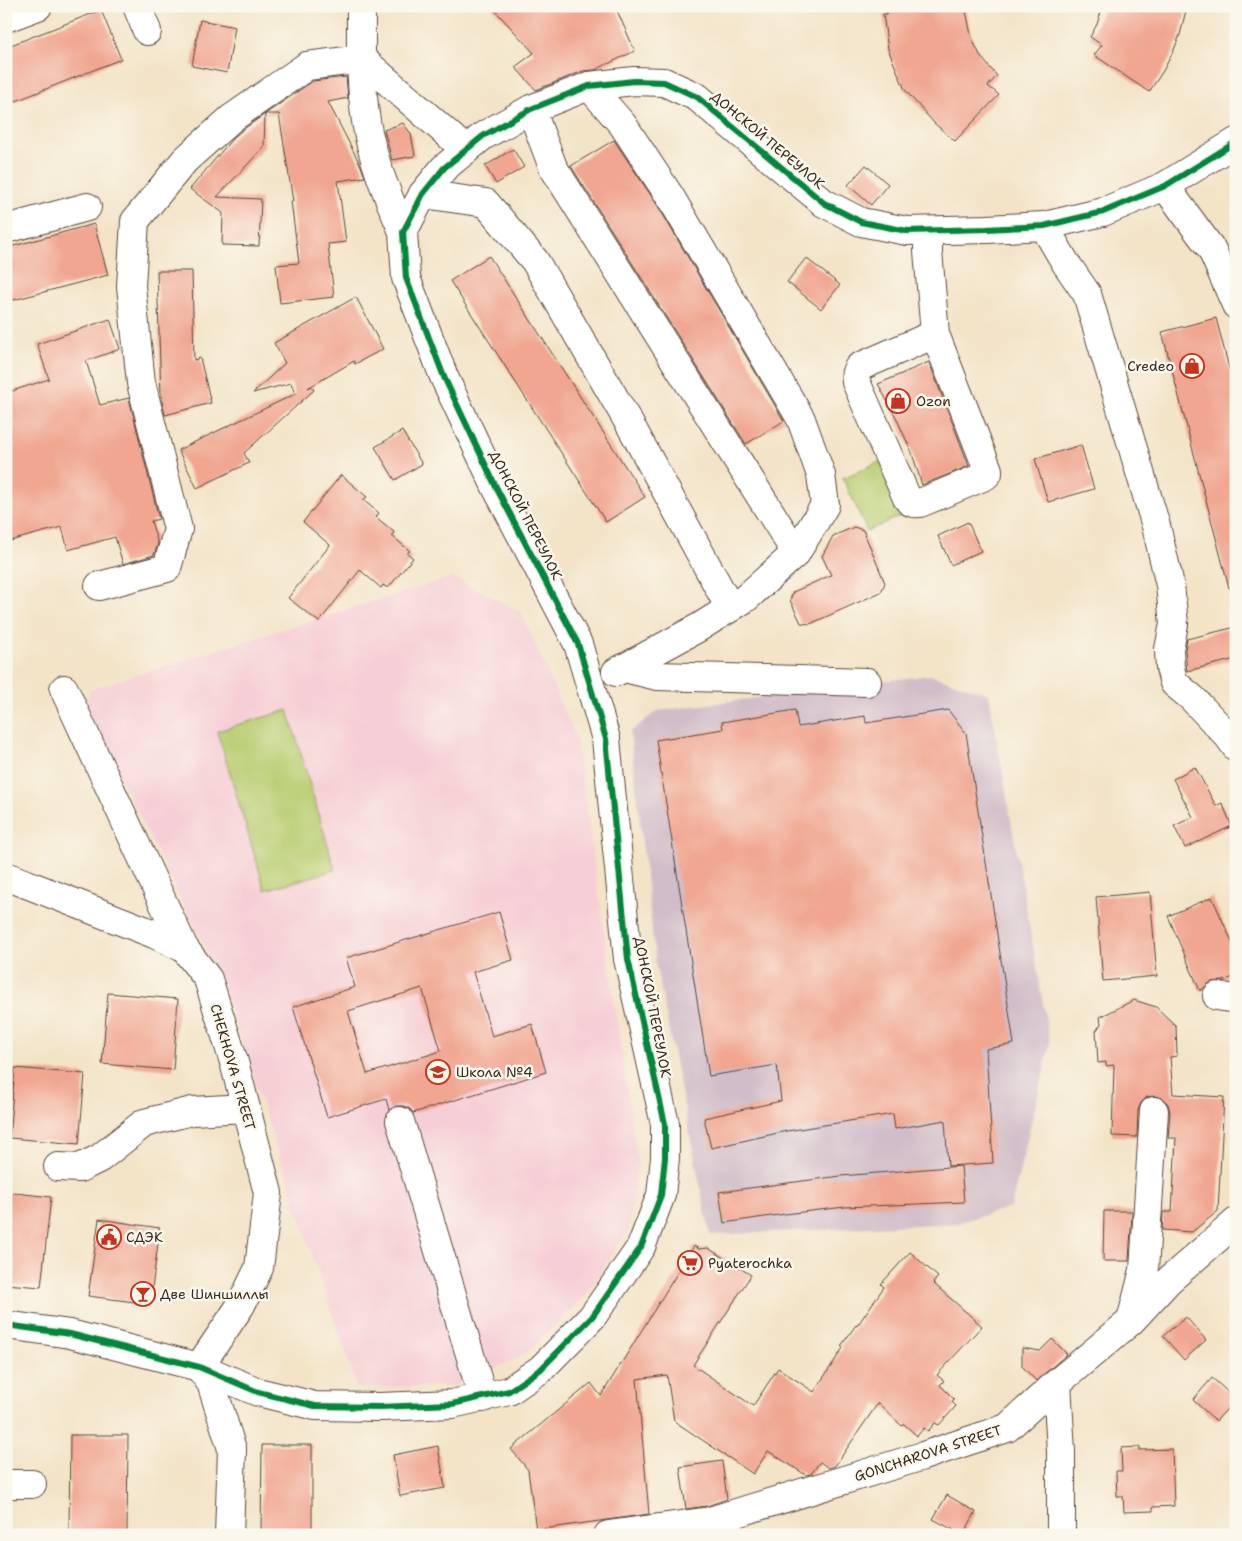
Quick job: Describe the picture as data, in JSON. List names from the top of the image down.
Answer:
{
  "streets": {
    "street": ["ДОНСКОЙ ПЕРЕУЛОК", "CHEKHOVA STREET", "GONCHAROVA STREET"]
  },
  "crossings": [
    ["ДОНСКОЙ ПЕРЕУЛОК", "CHEKHOVA STREET"]
  ],
  "places": {
    "shop": ["Credeo", "Ozon"],
    "school or university": ["Школа №4"],
    "public building": ["СДЭК"],
    "supermarket": ["Pyaterochka"],
    "bar": ["Две Шиншиллы"]
  }
}
